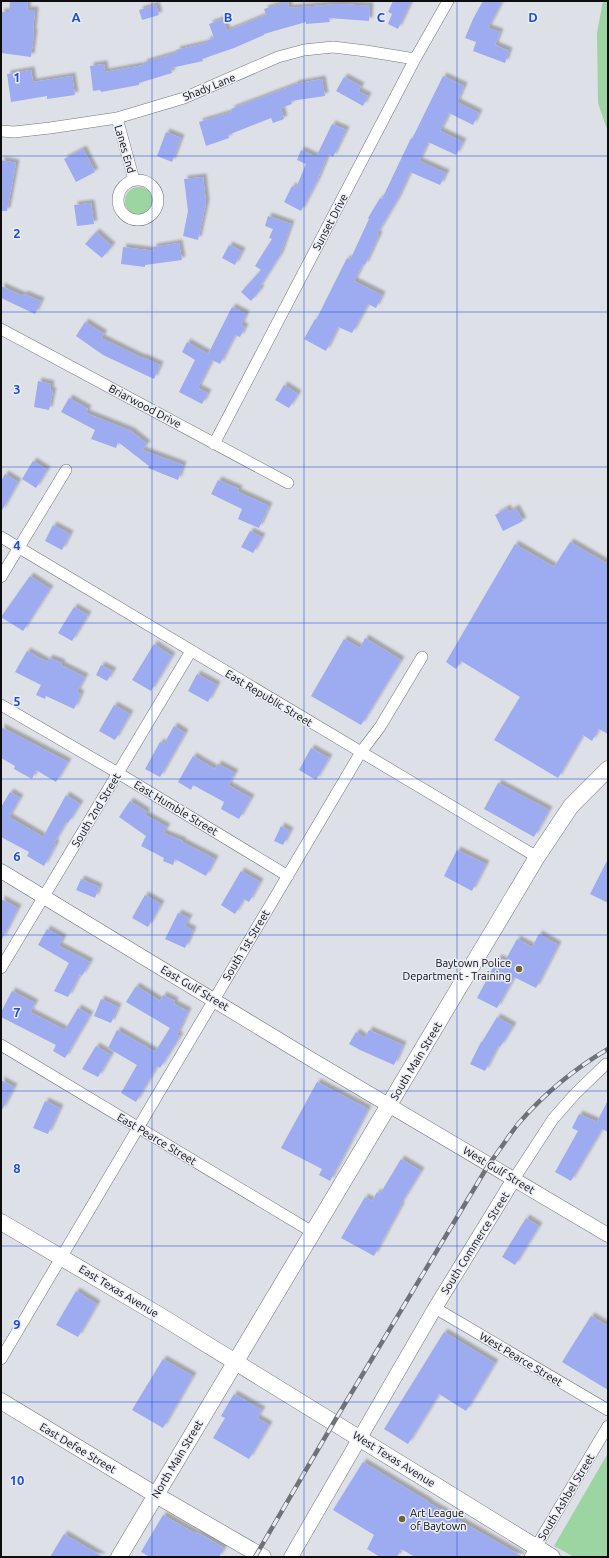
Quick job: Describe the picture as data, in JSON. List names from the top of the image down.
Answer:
{
  "streets": {
    "main road": [
      "South Main Street",
      "East Texas Avenue",
      "East Defee Street",
      "North Main Street",
      "West Texas Avenue"
    ],
    "street": [
      "Shady Lane",
      "Lanes End",
      "Sunset Drive",
      "Briarwood Drive",
      "East Republic Street",
      "East Humble Street",
      "South 2nd Street",
      "South 1st Street",
      "East Gulf Street",
      "East Pearce Street",
      "West Gulf Street",
      "South Commerce Street",
      "West Pearce Street",
      "South Ashbel Street"
    ]
  },
  "crossings": [
    ["Shady Lane", "Lanes End"],
    ["Shady Lane", "Sunset Drive"],
    ["Sunset Drive", "Briarwood Drive"],
    ["East Republic Street", "South 2nd Street"],
    ["East Republic Street", "South 1st Street"],
    ["East Republic Street", "South Main Street"],
    ["East Humble Street", "South 2nd Street"],
    ["East Humble Street", "South 1st Street"],
    ["South 2nd Street", "East Gulf Street"],
    ["South 1st Street", "East Gulf Street"],
    ["South 1st Street", "East Pearce Street"],
    ["South 1st Street", "East Texas Avenue"],
    ["East Gulf Street", "South Main Street"],
    ["East Gulf Street", "West Gulf Street"],
    ["South Main Street", "East Pearce Street"],
    ["South Main Street", "West Gulf Street"],
    ["South Main Street", "East Texas Avenue"],
    ["South Main Street", "North Main Street"],
    ["South Main Street", "West Texas Avenue"],
    ["West Gulf Street", "South Commerce Street"],
    ["South Commerce Street", "West Pearce Street"],
    ["South Commerce Street", "West Texas Avenue"],
    ["East Texas Avenue", "North Main Street"],
    ["East Texas Avenue", "West Texas Avenue"],
    ["East Defee Street", "North Main Street"],
    ["North Main Street", "West Texas Avenue"],
    ["West Texas Avenue", "South Ashbel Street"]
  ],
  "places": ["Baytown Police Department - Training", "Art League of Baytown"],
  "grid": {
    "columns": [
      "A",
      "B",
      "C",
      "D"
    ],
    "rows": [
      "1",
      "2",
      "3",
      "4",
      "5",
      "6",
      "7",
      "8",
      "9",
      "10"
    ]
  }
}
